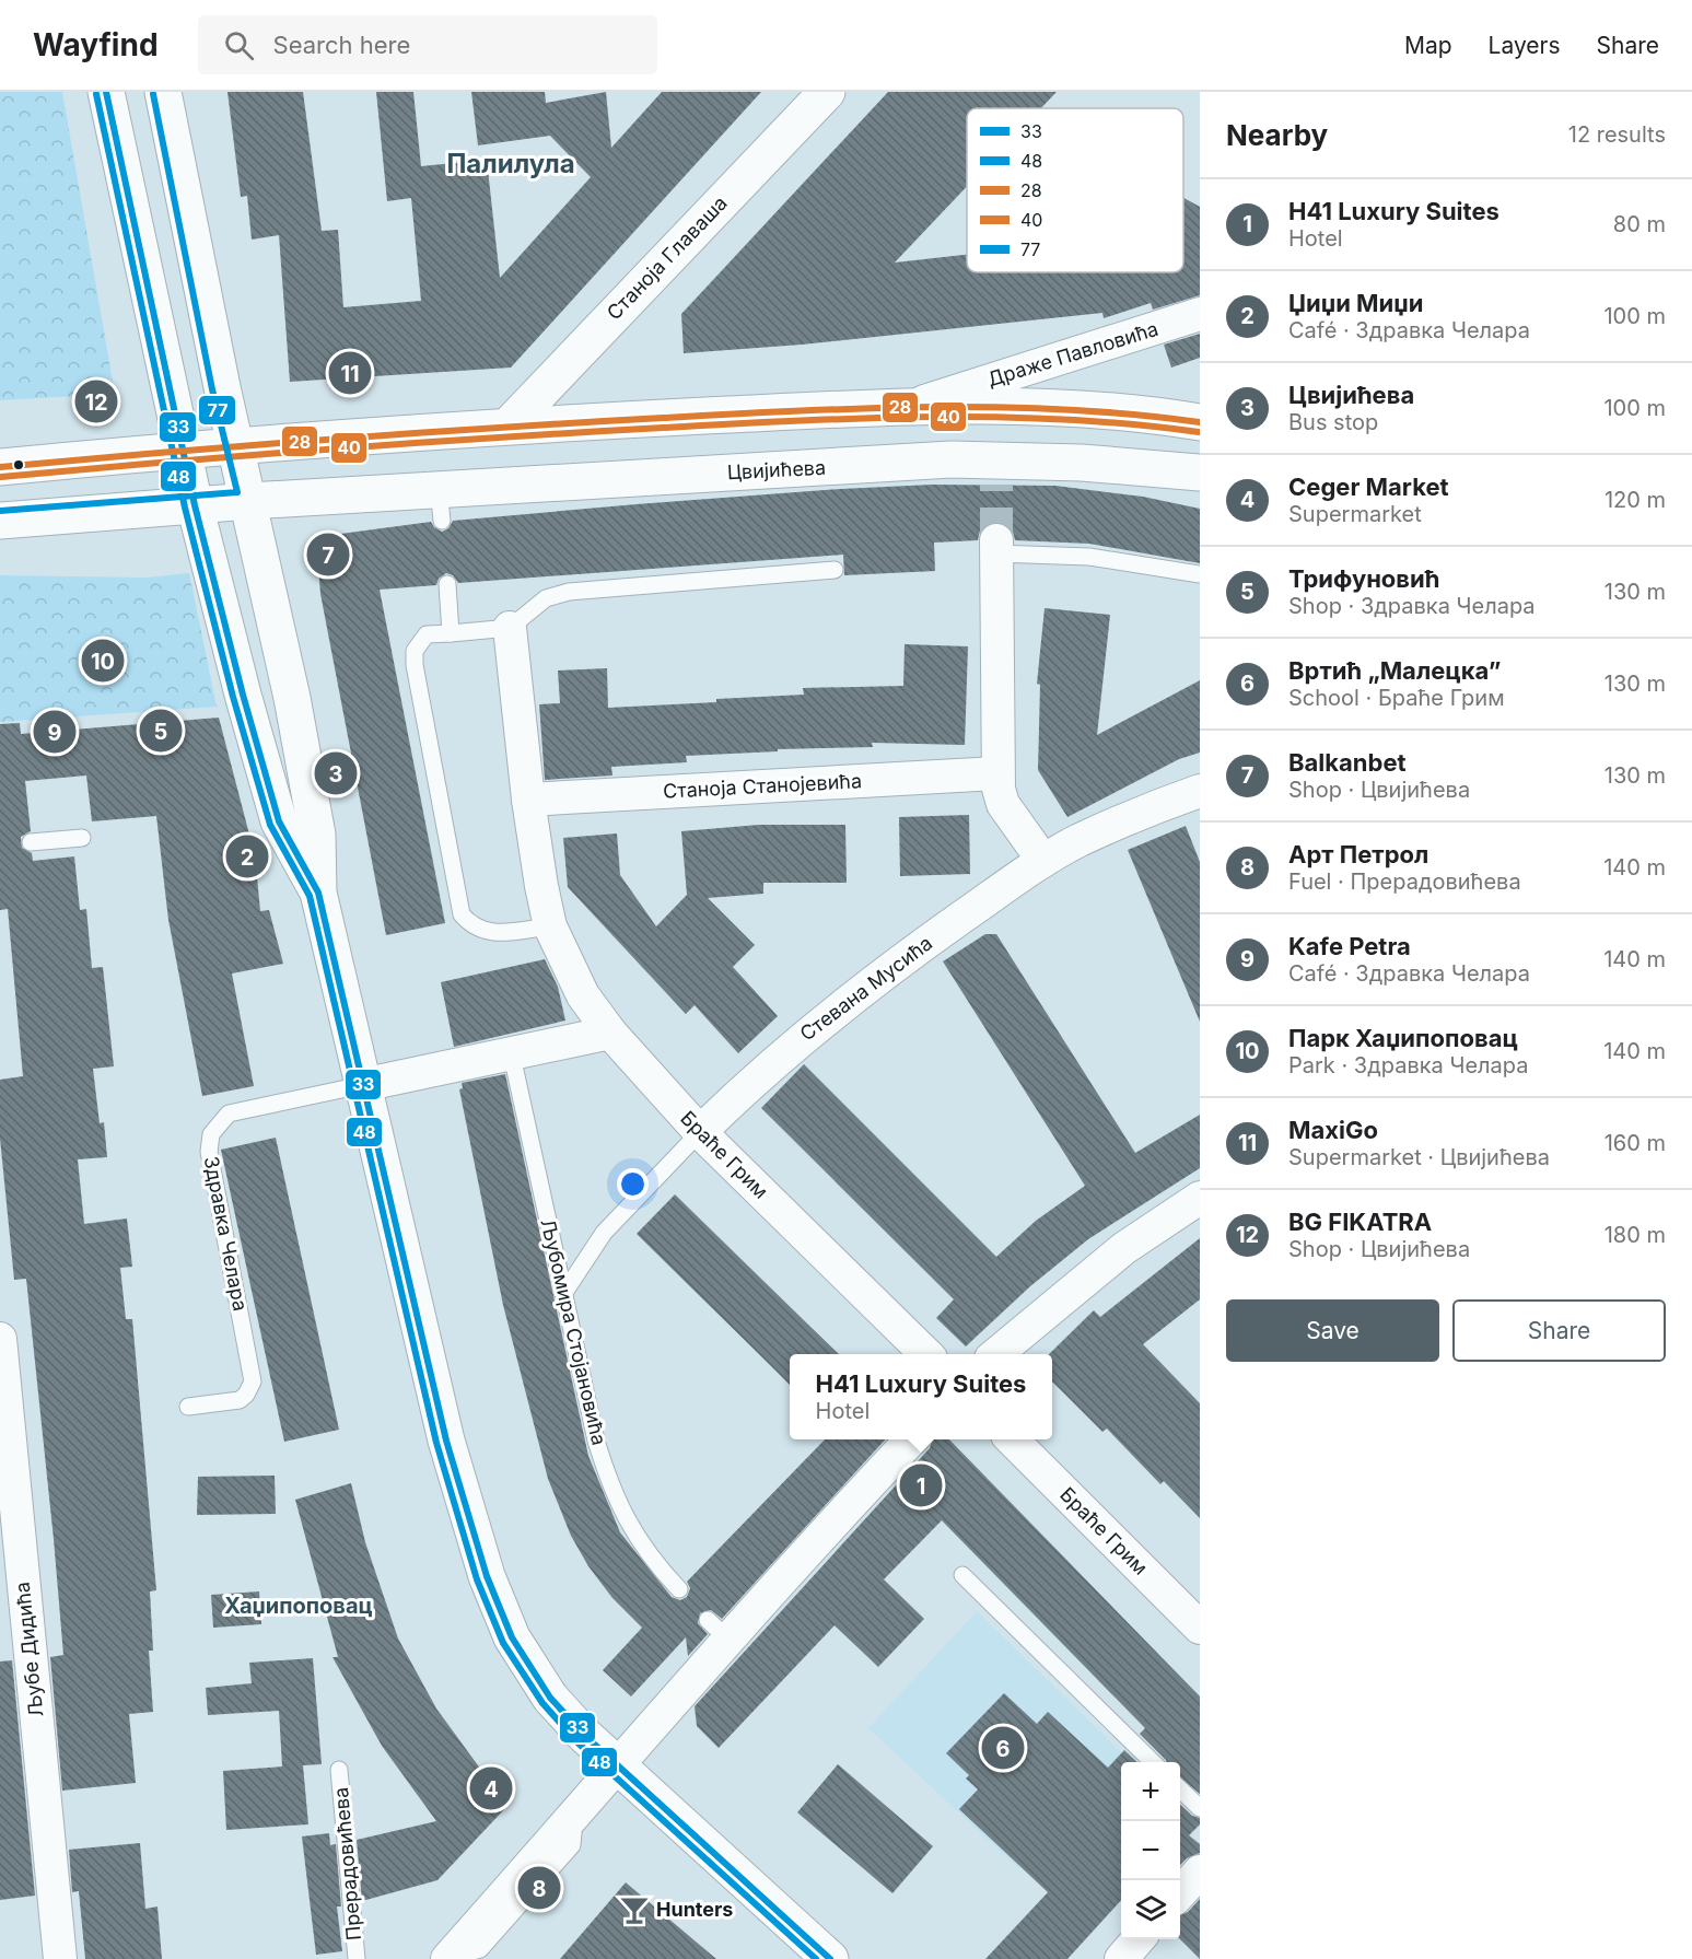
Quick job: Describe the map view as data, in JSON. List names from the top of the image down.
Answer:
{
  "streets": {
    "main road": ["Станоја Главаша", "Цвијићева"],
    "street": [
      "Драже Павловића",
      "Станоја Станојевића",
      "Стевана Мусића",
      "Браће Грим",
      "Љубе Дидића"
    ],
    "lane": ["Здравка Челара", "Љубомира Стојановића", "Прерадовићева"]
  },
  "crossings": [
    ["Станоја Станојевића", "Браће Грим"],
    ["Стевана Мусића", "Браће Грим"]
  ],
  "districts": ["Палилула", "Хаџипоповац"],
  "places": {
    "bar": ["Hunters"]
  },
  "lines": [
    "transit line 33",
    "transit line 48",
    "transit line 77",
    "transit line 28",
    "transit line 40"
  ],
  "legend": [
    "33",
    "48",
    "28",
    "40",
    "77"
  ],
  "page": {
    "header": "Wayfind",
    "search": "Search here",
    "nav": ["Map", "Layers", "Share"],
    "heading": ["Nearby", "12 results"],
    "list": [
      {
        "mark": "1",
        "name": "H41 Luxury Suites",
        "note": "Hotel",
        "value": "80 m"
      },
      {
        "mark": "2",
        "name": "Џиџи Миџи",
        "note": "Café · Здравка Челара",
        "value": "100 m"
      },
      {
        "mark": "3",
        "name": "Цвијићева",
        "note": "Bus stop",
        "value": "100 m"
      },
      {
        "mark": "4",
        "name": "Ceger Market",
        "note": "Supermarket",
        "value": "120 m"
      },
      {
        "mark": "5",
        "name": "Трифуновић",
        "note": "Shop · Здравка Челара",
        "value": "130 m"
      },
      {
        "mark": "6",
        "name": "Вртић „Малецка”",
        "note": "School · Браће Грим",
        "value": "130 m"
      },
      {
        "mark": "7",
        "name": "Balkanbet",
        "note": "Shop · Цвијићева",
        "value": "130 m"
      },
      {
        "mark": "8",
        "name": "Арт Петрол",
        "note": "Fuel · Прерадовићева",
        "value": "140 m"
      },
      {
        "mark": "9",
        "name": "Kafe Petra",
        "note": "Café · Здравка Челара",
        "value": "140 m"
      },
      {
        "mark": "10",
        "name": "Парк Хаџипоповац",
        "note": "Park · Здравка Челара",
        "value": "140 m"
      },
      {
        "mark": "11",
        "name": "MaxiGo",
        "note": "Supermarket · Цвијићева",
        "value": "160 m"
      },
      {
        "mark": "12",
        "name": "BG FIKATRA",
        "note": "Shop · Цвијићева",
        "value": "180 m"
      }
    ],
    "pins": [
      "11",
      "12",
      "7",
      "10",
      "5",
      "9",
      "3",
      "2",
      "1",
      "6",
      "4",
      "8"
    ],
    "buttons": ["Save", "Share"],
    "popup": ["H41 Luxury Suites", "Hotel"],
    "map_buttons": ["+", "−"]
  }
}
